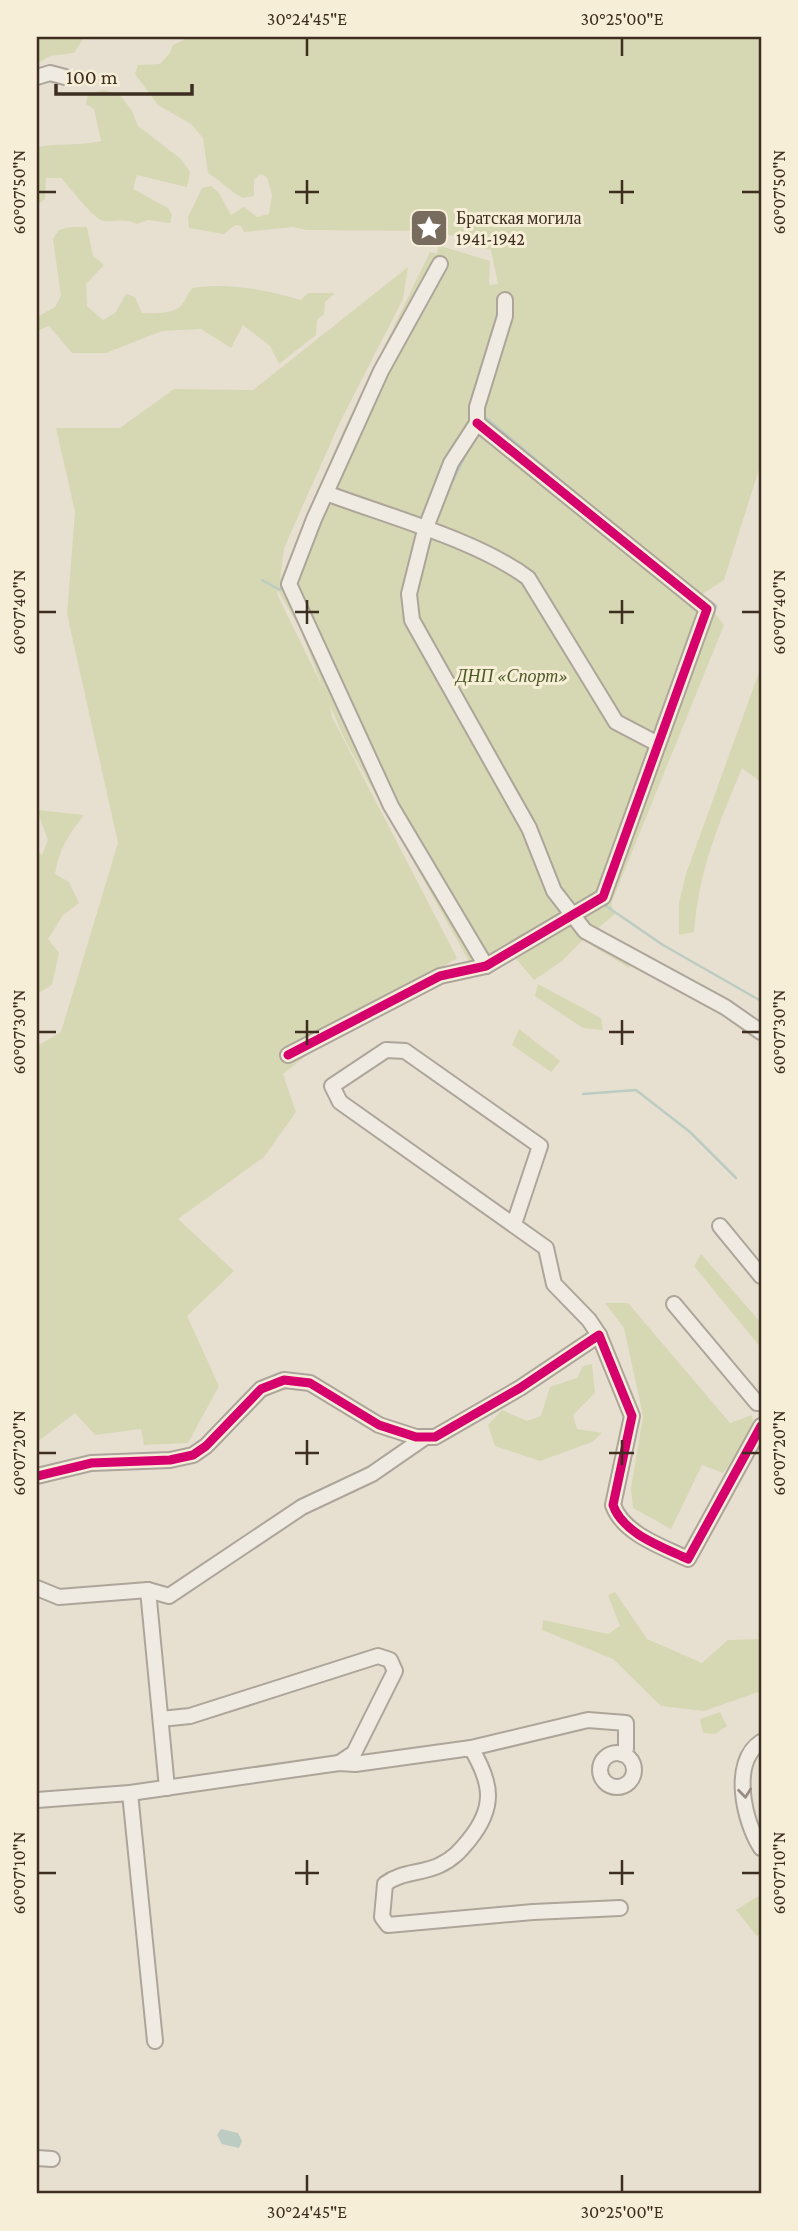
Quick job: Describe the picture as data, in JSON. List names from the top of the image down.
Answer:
{
  "parks": ["ДНП «Спорт»"],
  "places": {
    "place": ["Братская могила 1941-1942"]
  },
  "scale_bar": "100 m",
  "coordinates": [
    "30°24'45\"E",
    "30°25'00\"E",
    "60°07'50\"N",
    "60°07'40\"N",
    "60°07'30\"N",
    "60°07'20\"N",
    "60°07'10\"N"
  ]
}
